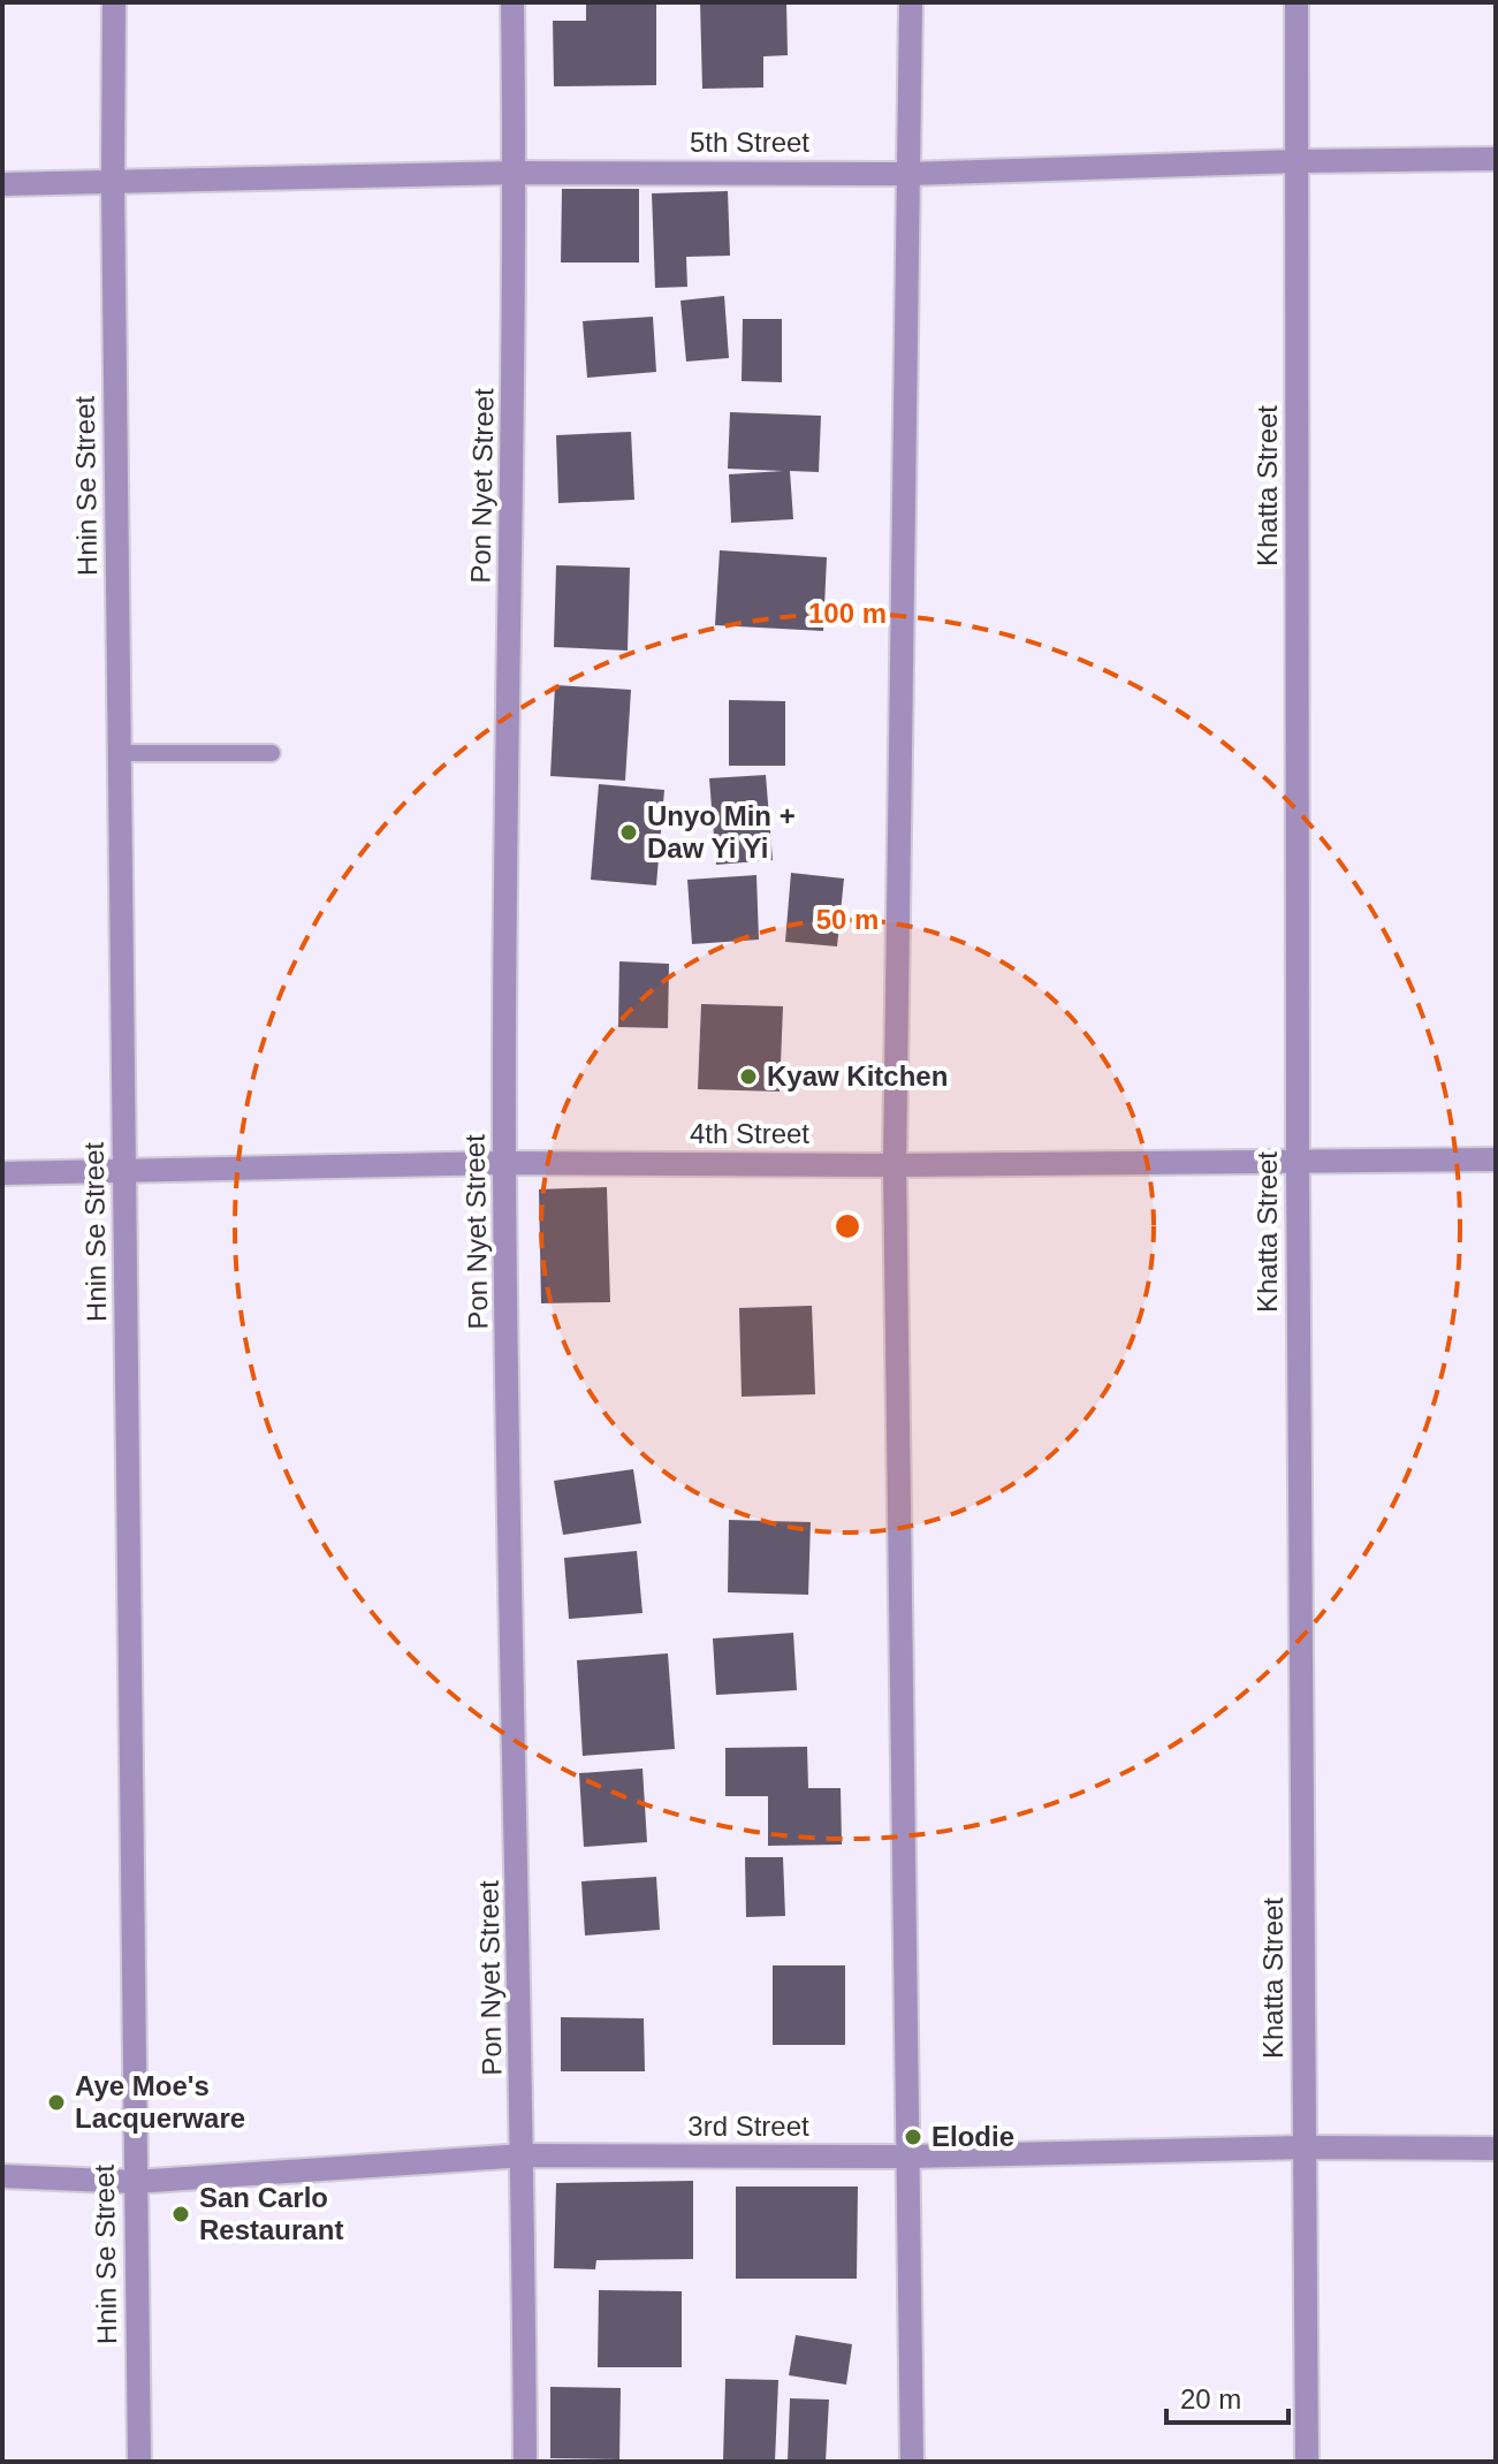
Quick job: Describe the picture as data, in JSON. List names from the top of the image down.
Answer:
{
  "streets": {
    "street": [
      "5th Street",
      "Hnin Se Street",
      "Pon Nyet Street",
      "Khatta Street",
      "4th Street",
      "3rd Street"
    ]
  },
  "crossings": [
    ["5th Street", "Hnin Se Street"],
    ["5th Street", "Pon Nyet Street"],
    ["5th Street", "Khatta Street"],
    ["Hnin Se Street", "4th Street"],
    ["Hnin Se Street", "3rd Street"],
    ["Pon Nyet Street", "4th Street"],
    ["Pon Nyet Street", "3rd Street"],
    ["Khatta Street", "4th Street"],
    ["Khatta Street", "3rd Street"]
  ],
  "places": [
    "Unyo Min + Daw Yi Yi",
    "Kyaw Kitchen",
    "Aye Moe's Lacquerware",
    "Elodie",
    "San Carlo Restaurant"
  ],
  "scale_bar": "20 m",
  "rings": ["100 m", "50 m"]
}
